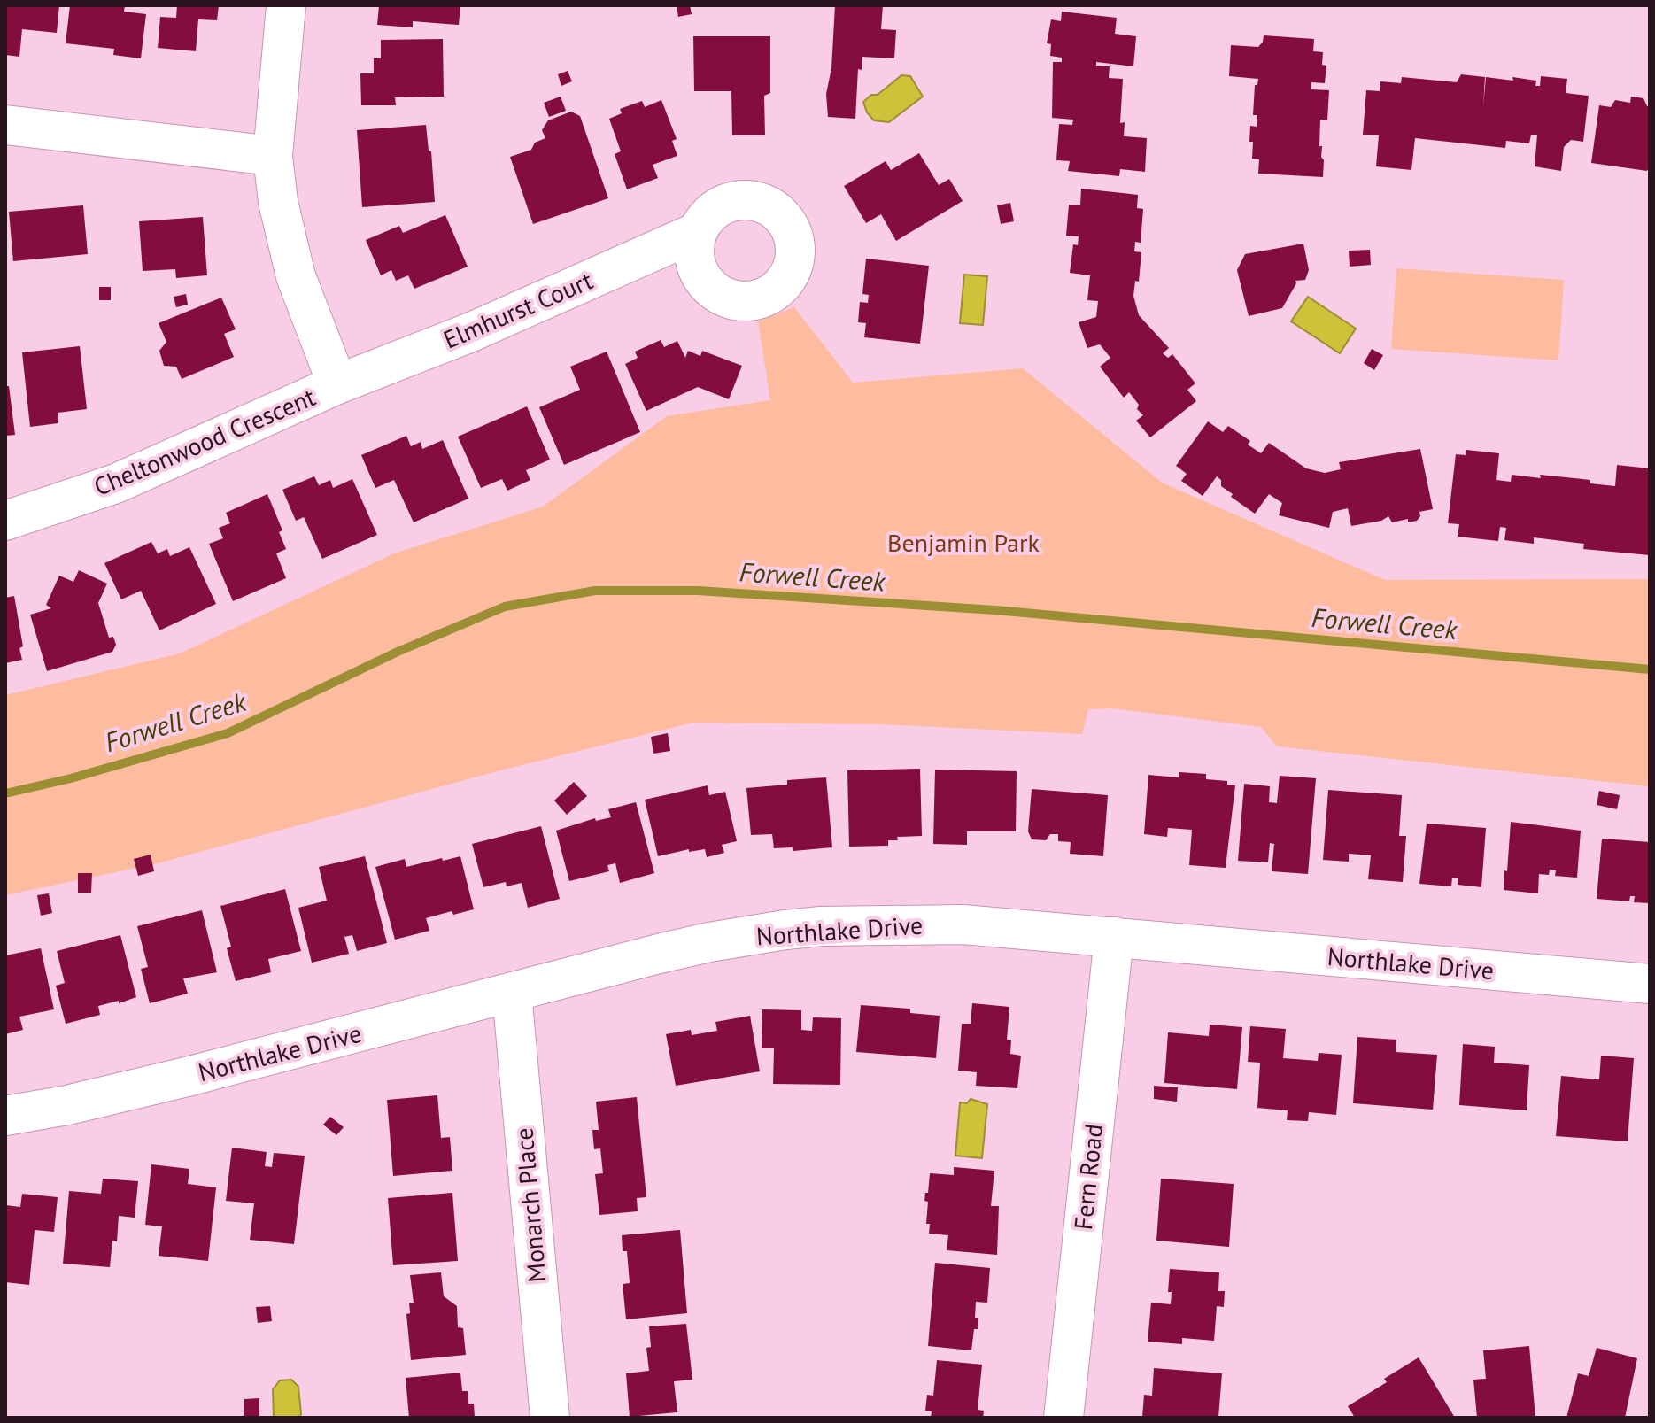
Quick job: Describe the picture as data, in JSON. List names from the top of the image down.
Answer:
{
  "streets": {
    "street": [
      "Elmhurst Court",
      "Cheltonwood Crescent",
      "Northlake Drive",
      "Fern Road",
      "Monarch Place"
    ]
  },
  "crossings": [
    ["Elmhurst Court", "Cheltonwood Crescent"],
    ["Northlake Drive", "Fern Road"],
    ["Northlake Drive", "Monarch Place"]
  ],
  "water": ["Forwell Creek"],
  "parks": ["Benjamin Park"]
}
